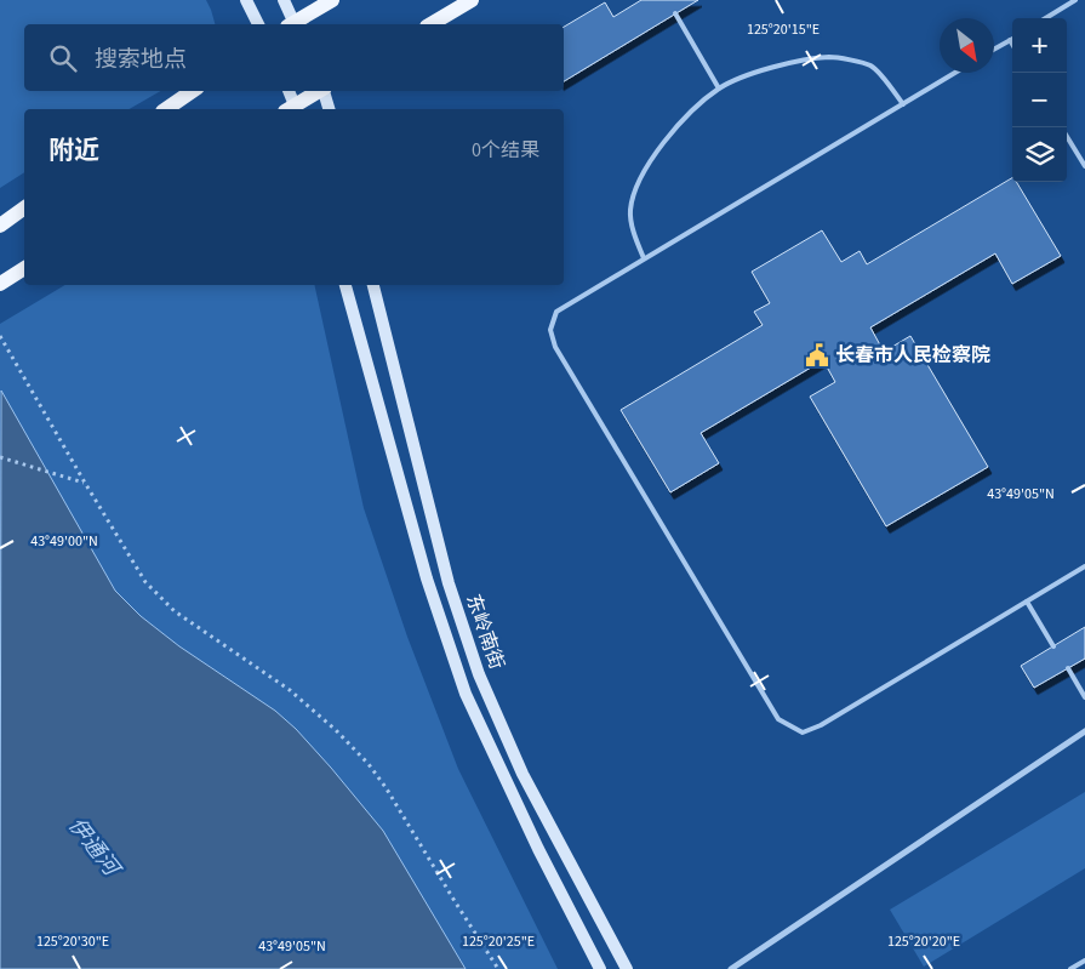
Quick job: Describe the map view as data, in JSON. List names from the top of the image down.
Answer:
{
  "streets": {
    "main road": ["东岭南街"]
  },
  "water": ["伊通河"],
  "places": {
    "public building": ["长春市人民检察院"]
  },
  "north": "bottom right",
  "page": {
    "map_buttons": ["+", "−"],
    "search": "搜索地点",
    "heading": ["附近", "0个结果"]
  },
  "coordinates": [
    "125°20'15\"E",
    "43°49'05\"N",
    "43°49'00\"N",
    "125°20'30\"E",
    "125°20'25\"E",
    "125°20'20\"E"
  ]
}
